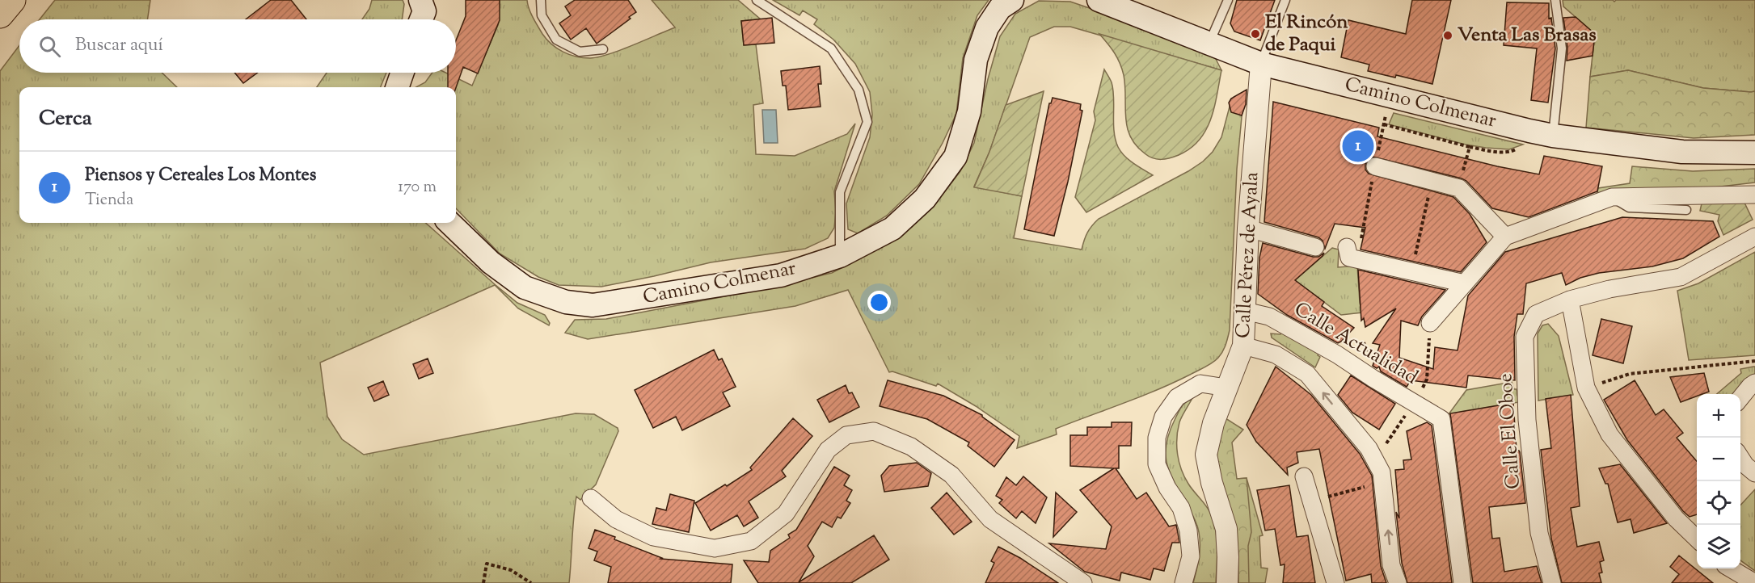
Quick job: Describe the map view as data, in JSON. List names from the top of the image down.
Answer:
{
  "streets": {
    "main road": ["Camino Colmenar"],
    "street": ["Calle Pérez de Ayala", "Calle Actualidad", "Calle El Oboe"]
  },
  "crossings": [
    ["Camino Colmenar", "Calle Pérez de Ayala"],
    ["Calle Pérez de Ayala", "Calle Actualidad"]
  ],
  "places": ["El Rincón de Paqui", "Venta Las Brasas"],
  "page": {
    "search": "Buscar aquí",
    "heading": "Cerca",
    "pins": "1",
    "list": [
      {
        "mark": "1",
        "name": "Piensos y Cereales Los Montes",
        "note": "Tienda",
        "value": "170 m"
      }
    ],
    "map_buttons": ["+", "−"]
  }
}
